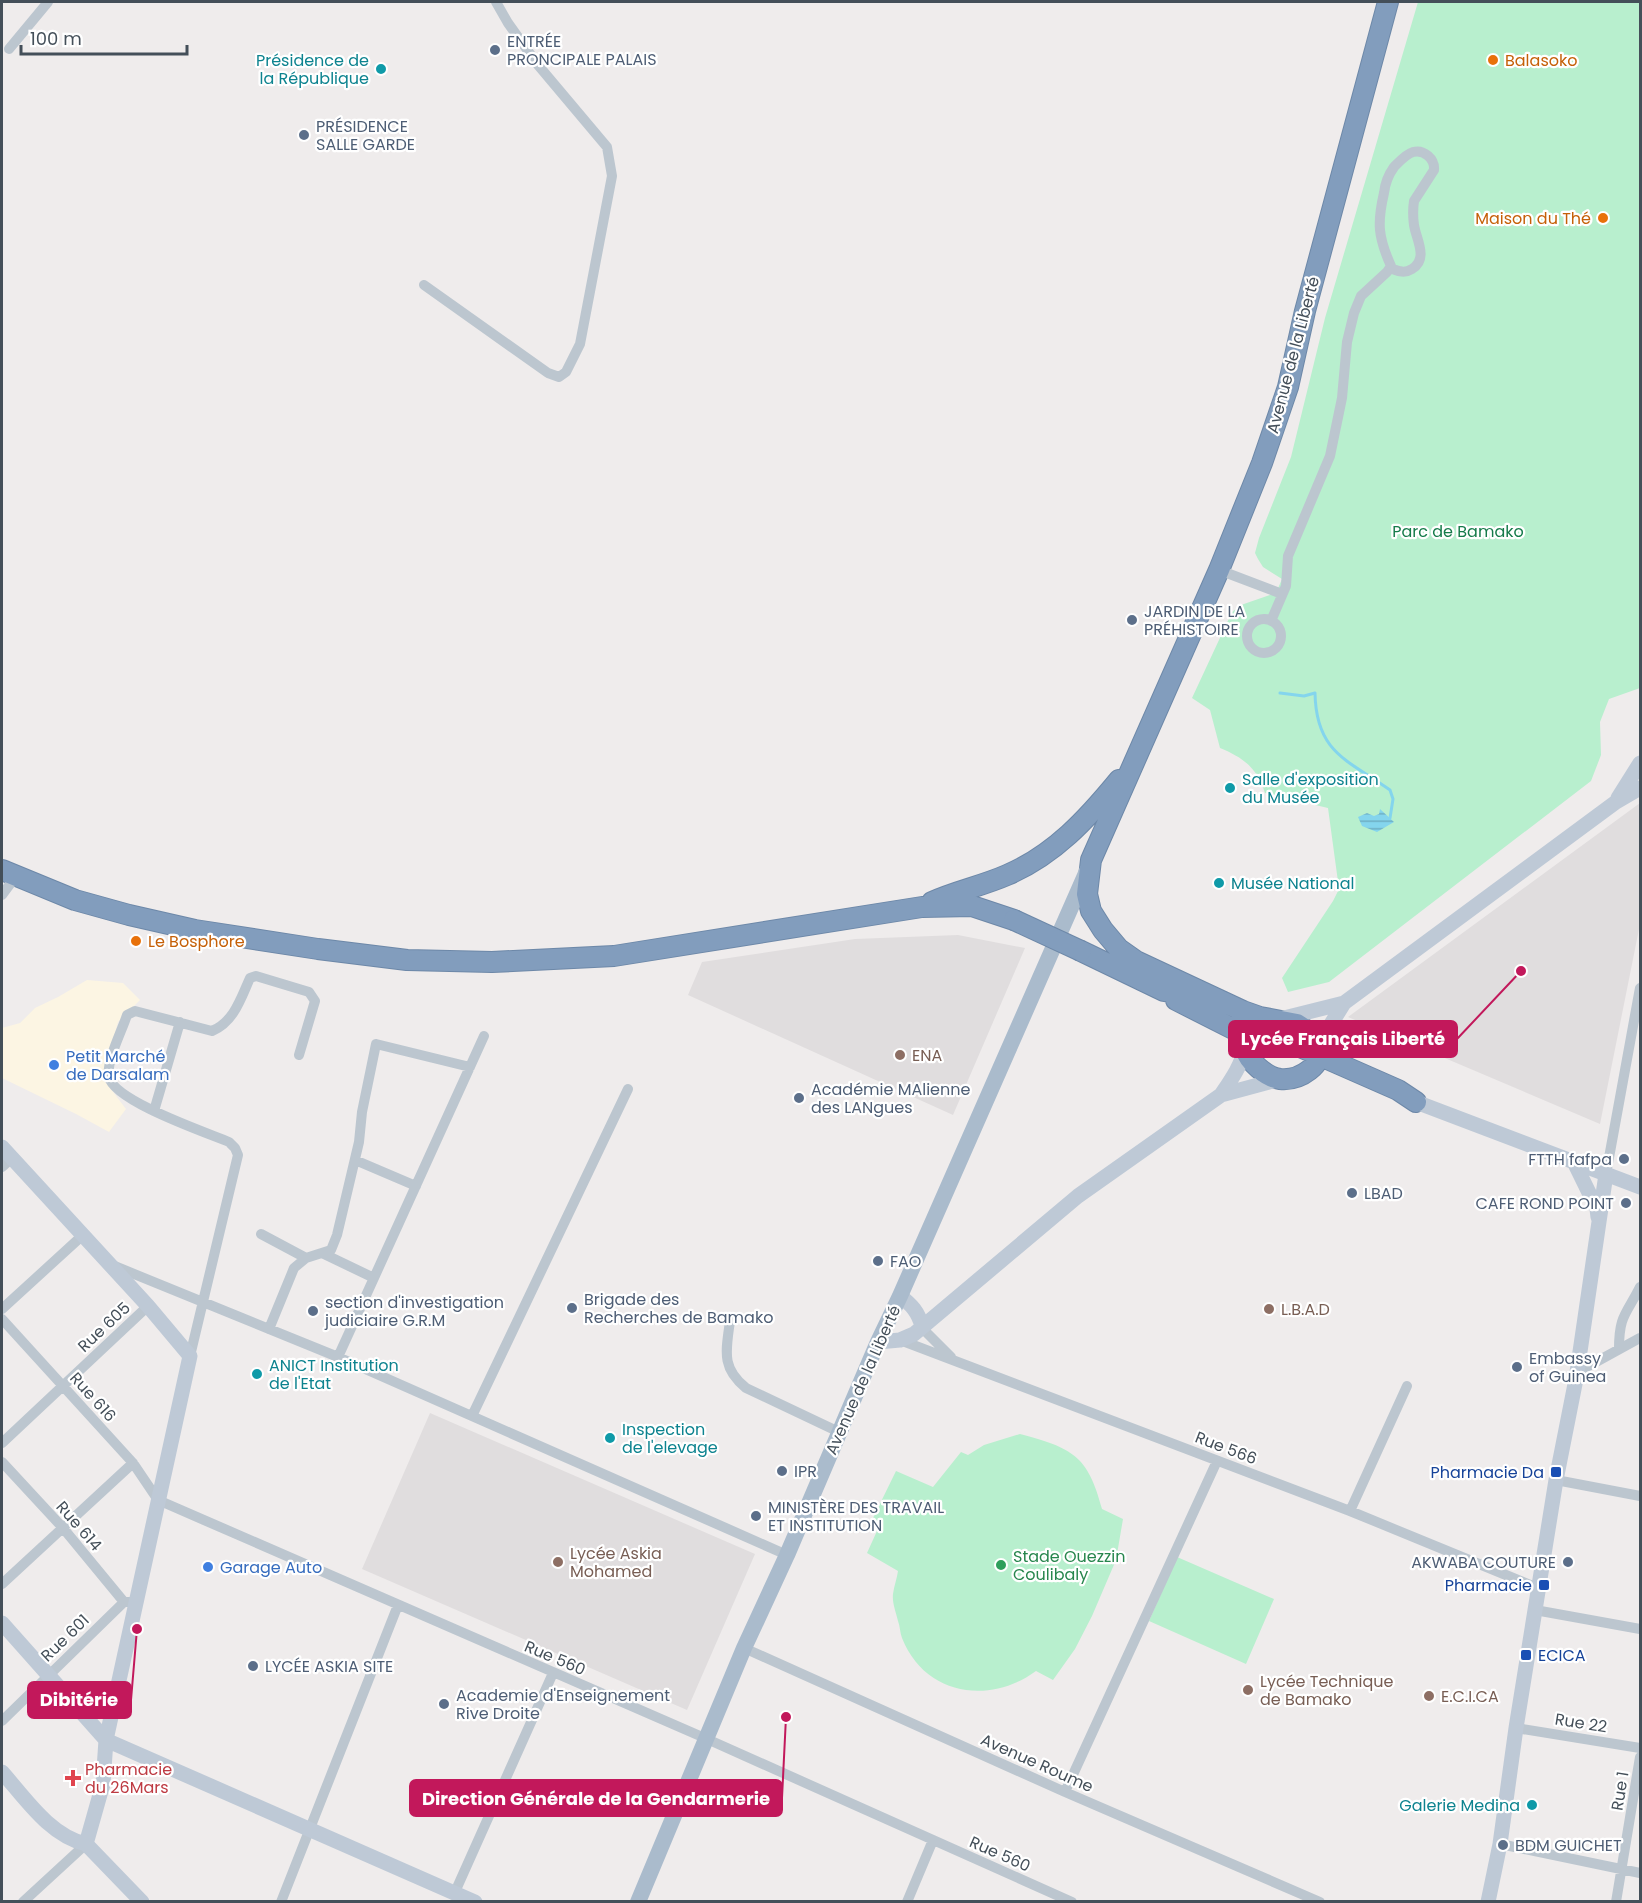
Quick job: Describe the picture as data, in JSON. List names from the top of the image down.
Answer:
{
  "streets": {
    "highway": ["Avenue de la Liberté"],
    "street": [
      "Rue 605",
      "Rue 616",
      "Rue 566",
      "Rue 614",
      "Rue 601",
      "Rue 560",
      "Rue 22",
      "Avenue Roume",
      "Rue 1"
    ]
  },
  "crossings": [
    ["Avenue de la Liberté", "Rue 560"],
    ["Avenue de la Liberté", "Avenue Roume"],
    ["Rue 605", "Rue 616"],
    ["Rue 616", "Rue 560"],
    ["Rue 614", "Rue 601"]
  ],
  "parks": ["Parc de Bamako"],
  "places": {
    "other": [
      "ENTRÉE PRONCIPALE PALAIS",
      "Balasoko",
      "Présidence de la République",
      "PRÉSIDENCE SALLE GARDE",
      "Maison du Thé",
      "JARDIN DE LA PRÉHISTOIRE",
      "Salle d'exposition du Musée",
      "Musée National",
      "Le Bosphore",
      "Lycée Français Liberté",
      "ENA",
      "Petit Marché de Darsalam",
      "Académie MAlienne des LANgues",
      "FTTH fafpa",
      "LBAD",
      "CAFE ROND POINT",
      "FAO",
      "Brigade des Recherches de Bamako",
      "L.B.A.D",
      "section d'investigation judiciaire G.R.M",
      "Embassy of Guinea",
      "ANICT Institution de l'Etat",
      "Inspection de l'elevage",
      "IPR",
      "MINISTÈRE DES TRAVAIL ET INSTITUTION",
      "Lycée Askia Mohamed",
      "AKWABA COUTURE",
      "Stade Ouezzin Coulibaly",
      "Garage Auto",
      "Dibitérie",
      "LYCÉE ASKIA SITE",
      "Lycée Technique de Bamako",
      "E.C.I.CA",
      "Academie d'Enseignement Rive Droite",
      "Direction Générale de la Gendarmerie",
      "Galerie Medina",
      "BDM GUICHET"
    ],
    "transit": ["Pharmacie Da", "Pharmacie", "ECICA"],
    "health": ["Pharmacie du 26Mars"]
  },
  "scale_bar": "100 m"
}
